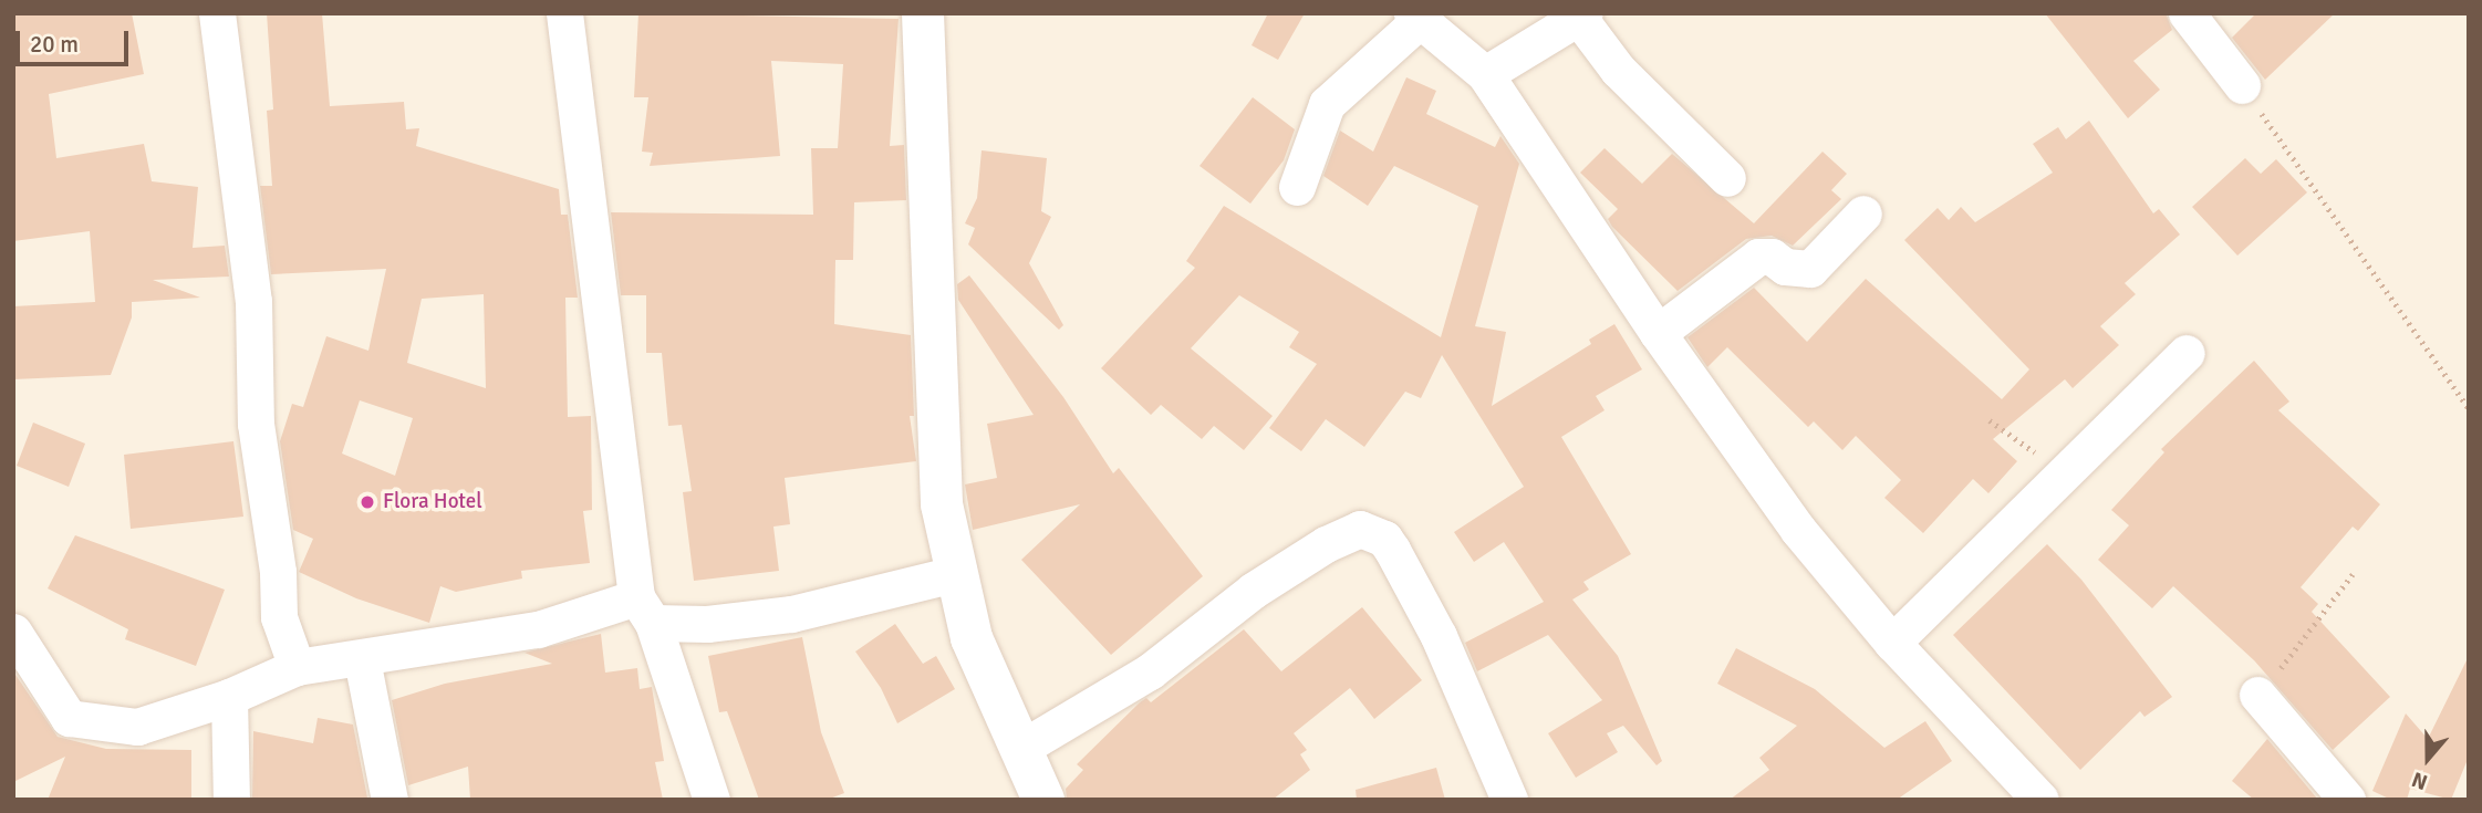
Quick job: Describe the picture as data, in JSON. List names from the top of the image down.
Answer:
{
  "places": ["Flora Hotel"],
  "scale_bar": "20 m",
  "north": "bottom"
}
